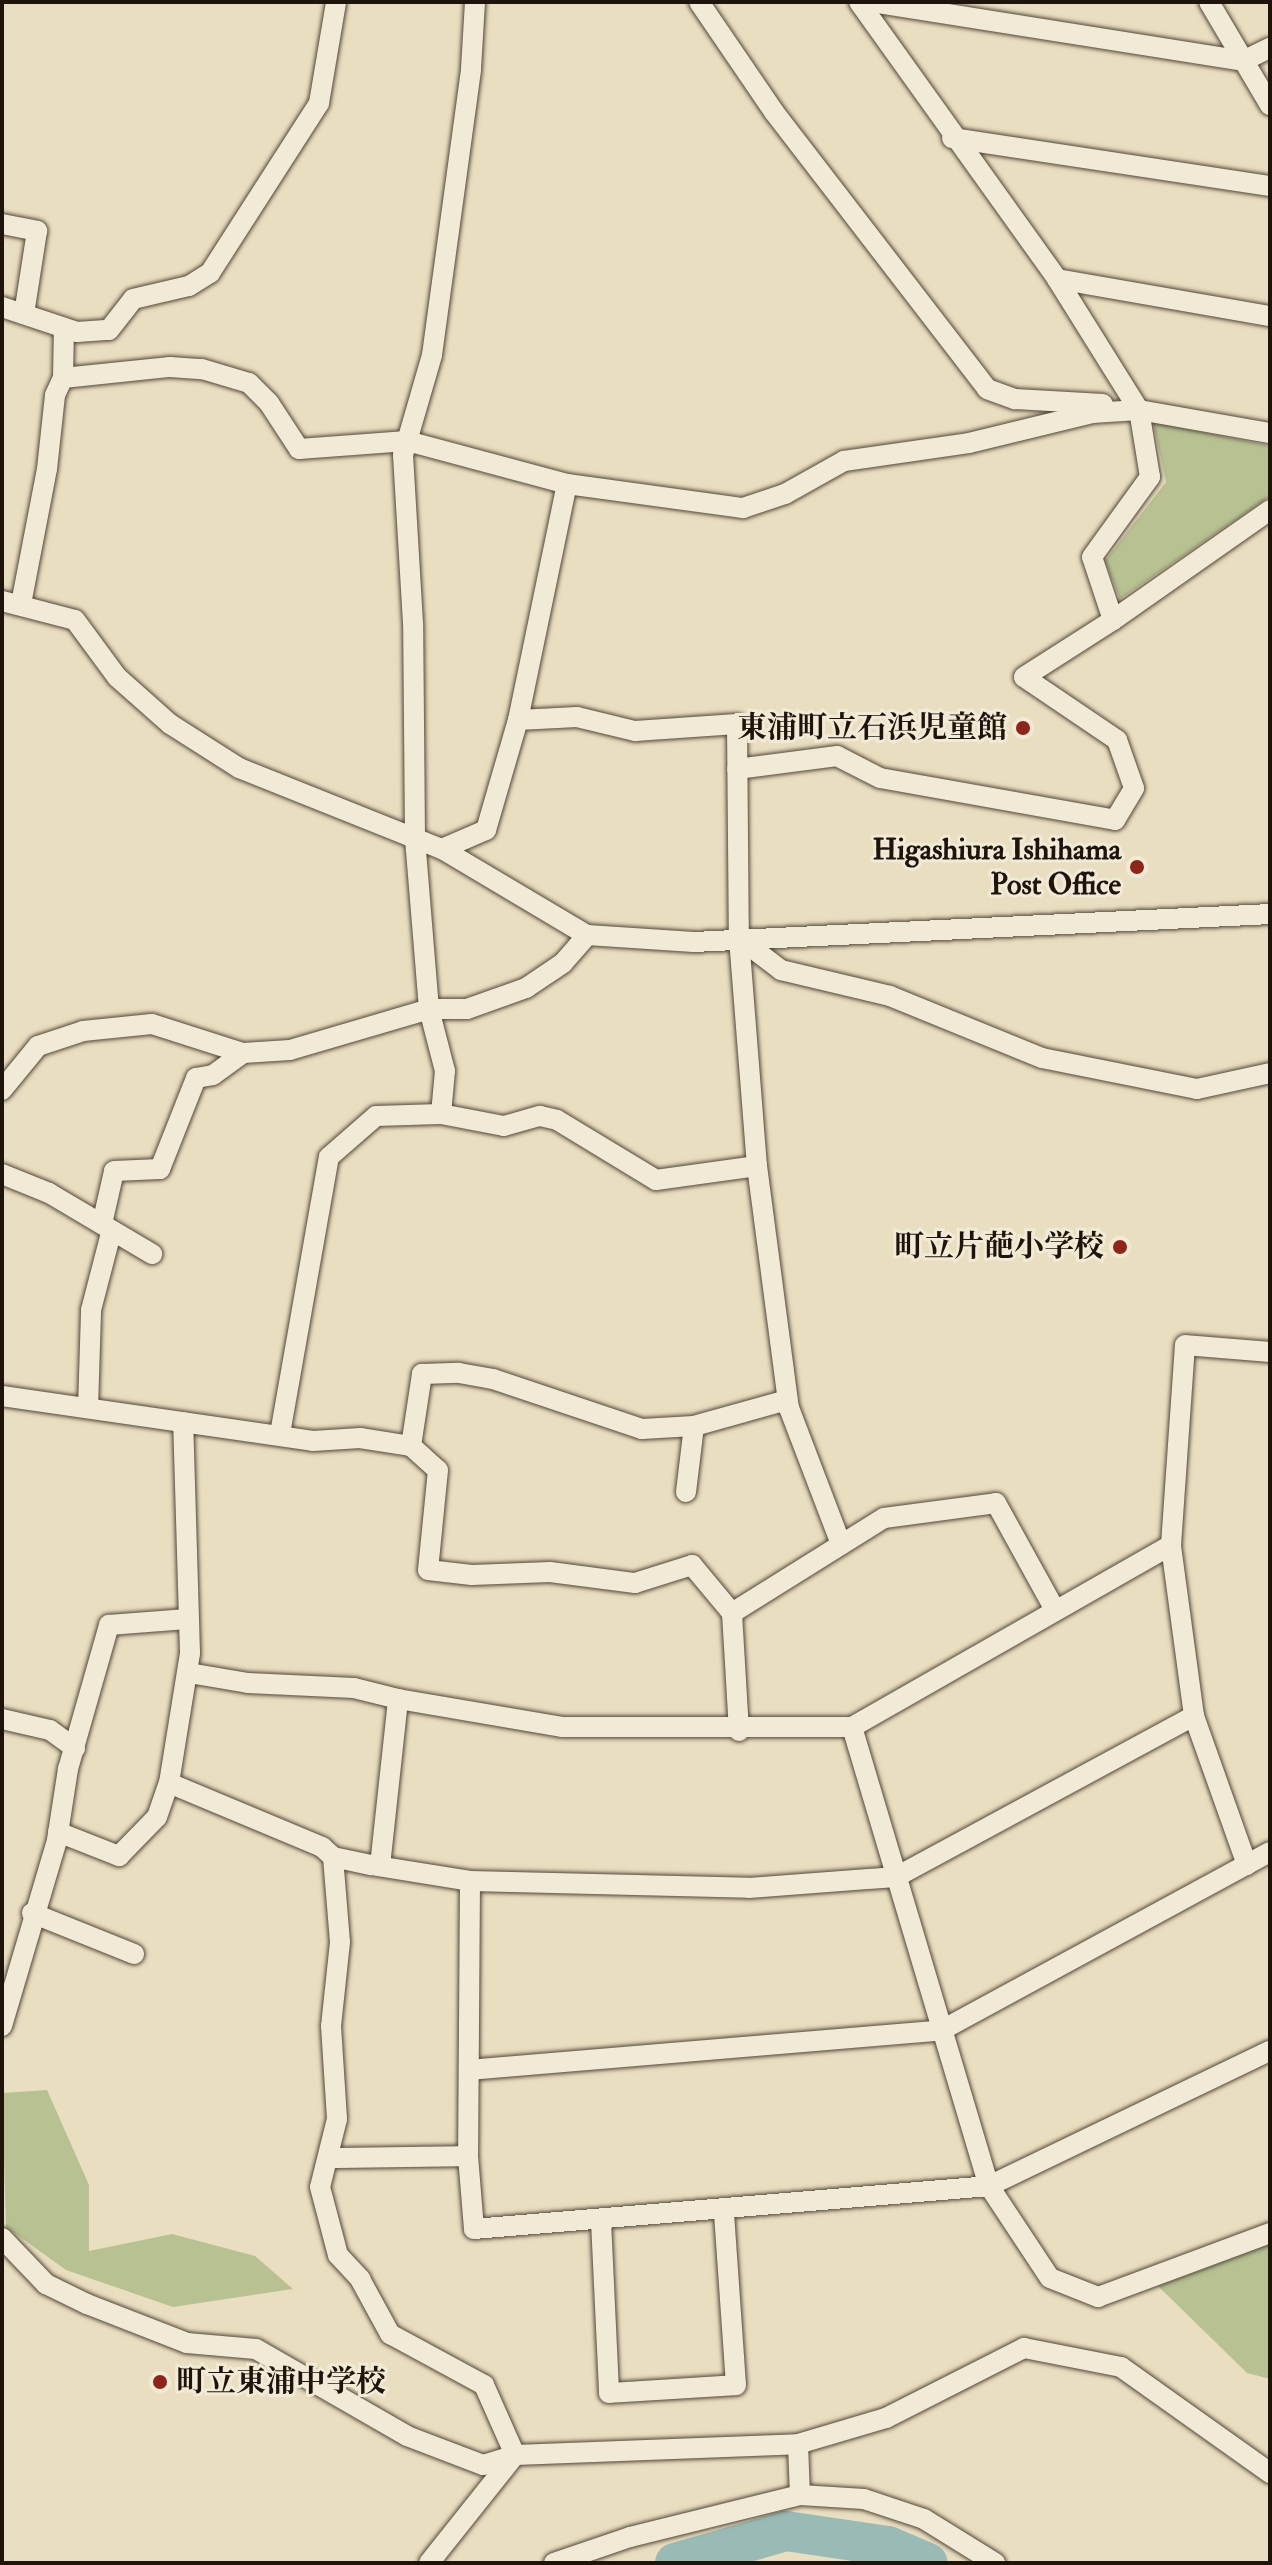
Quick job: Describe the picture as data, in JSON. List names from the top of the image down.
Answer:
{
  "places": [
    "東浦町立石浜児童館",
    "Higashiura Ishihama Post Office",
    "町立片葩小学校",
    "町立東浦中学校"
  ]
}
